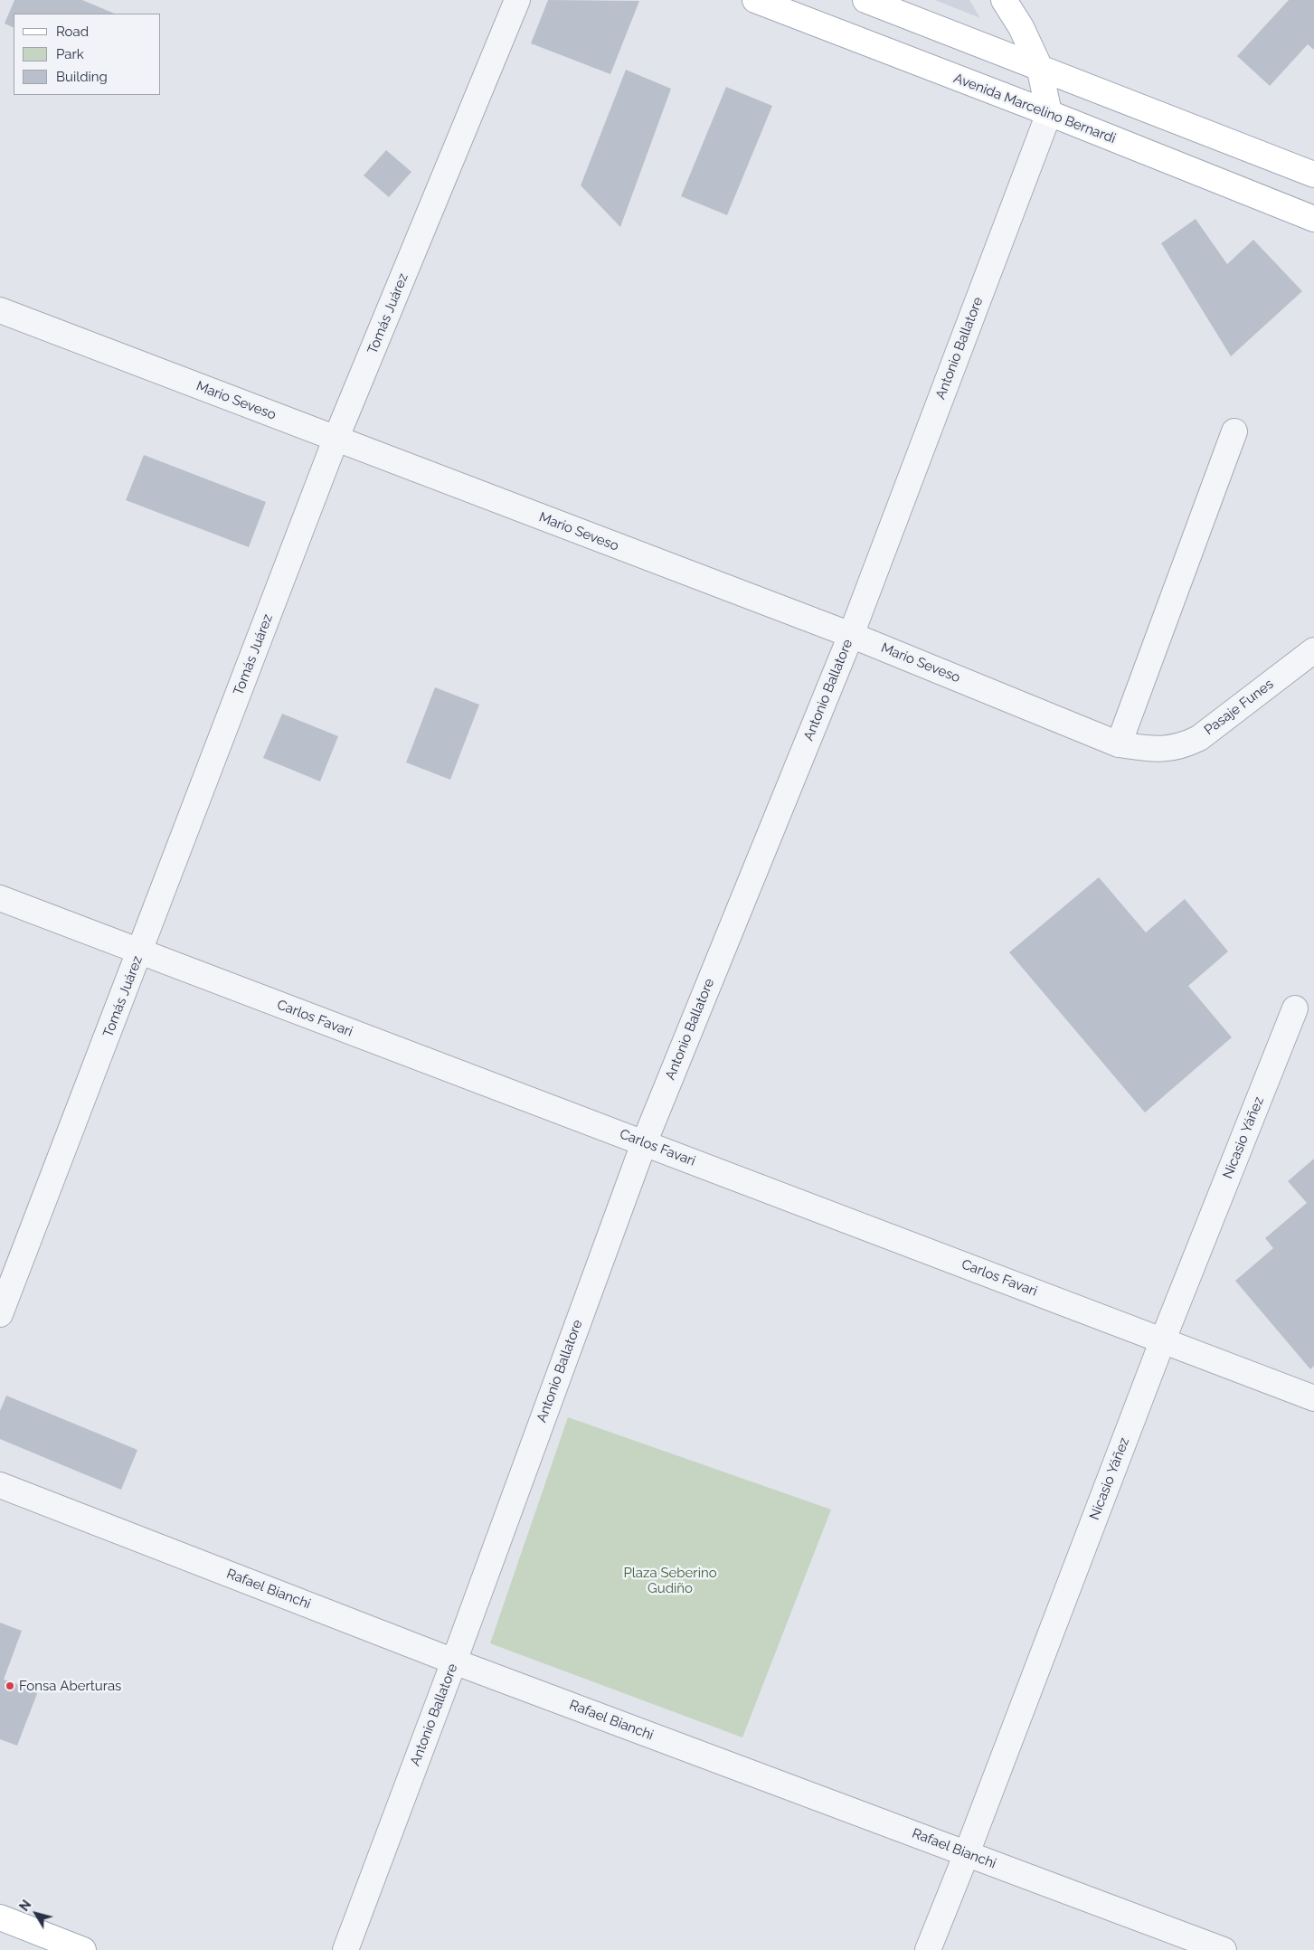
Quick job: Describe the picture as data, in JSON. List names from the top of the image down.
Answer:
{
  "streets": {
    "main road": ["Avenida Marcelino Bernardi"],
    "street": [
      "Tomás Juárez",
      "Antonio Ballatore",
      "Mario Seveso",
      "Pasaje Funes",
      "Carlos Favari",
      "Nicasio Yáñez",
      "Rafael Bianchi"
    ]
  },
  "crossings": [
    ["Avenida Marcelino Bernardi", "Antonio Ballatore"],
    ["Tomás Juárez", "Mario Seveso"],
    ["Tomás Juárez", "Carlos Favari"],
    ["Antonio Ballatore", "Mario Seveso"],
    ["Antonio Ballatore", "Carlos Favari"],
    ["Antonio Ballatore", "Rafael Bianchi"],
    ["Mario Seveso", "Pasaje Funes"],
    ["Carlos Favari", "Nicasio Yáñez"],
    ["Nicasio Yáñez", "Rafael Bianchi"]
  ],
  "parks": ["Plaza Seberino Gudiño"],
  "places": ["Fonsa Aberturas"],
  "legend": ["Road", "Park", "Building"],
  "north": "top left"
}
